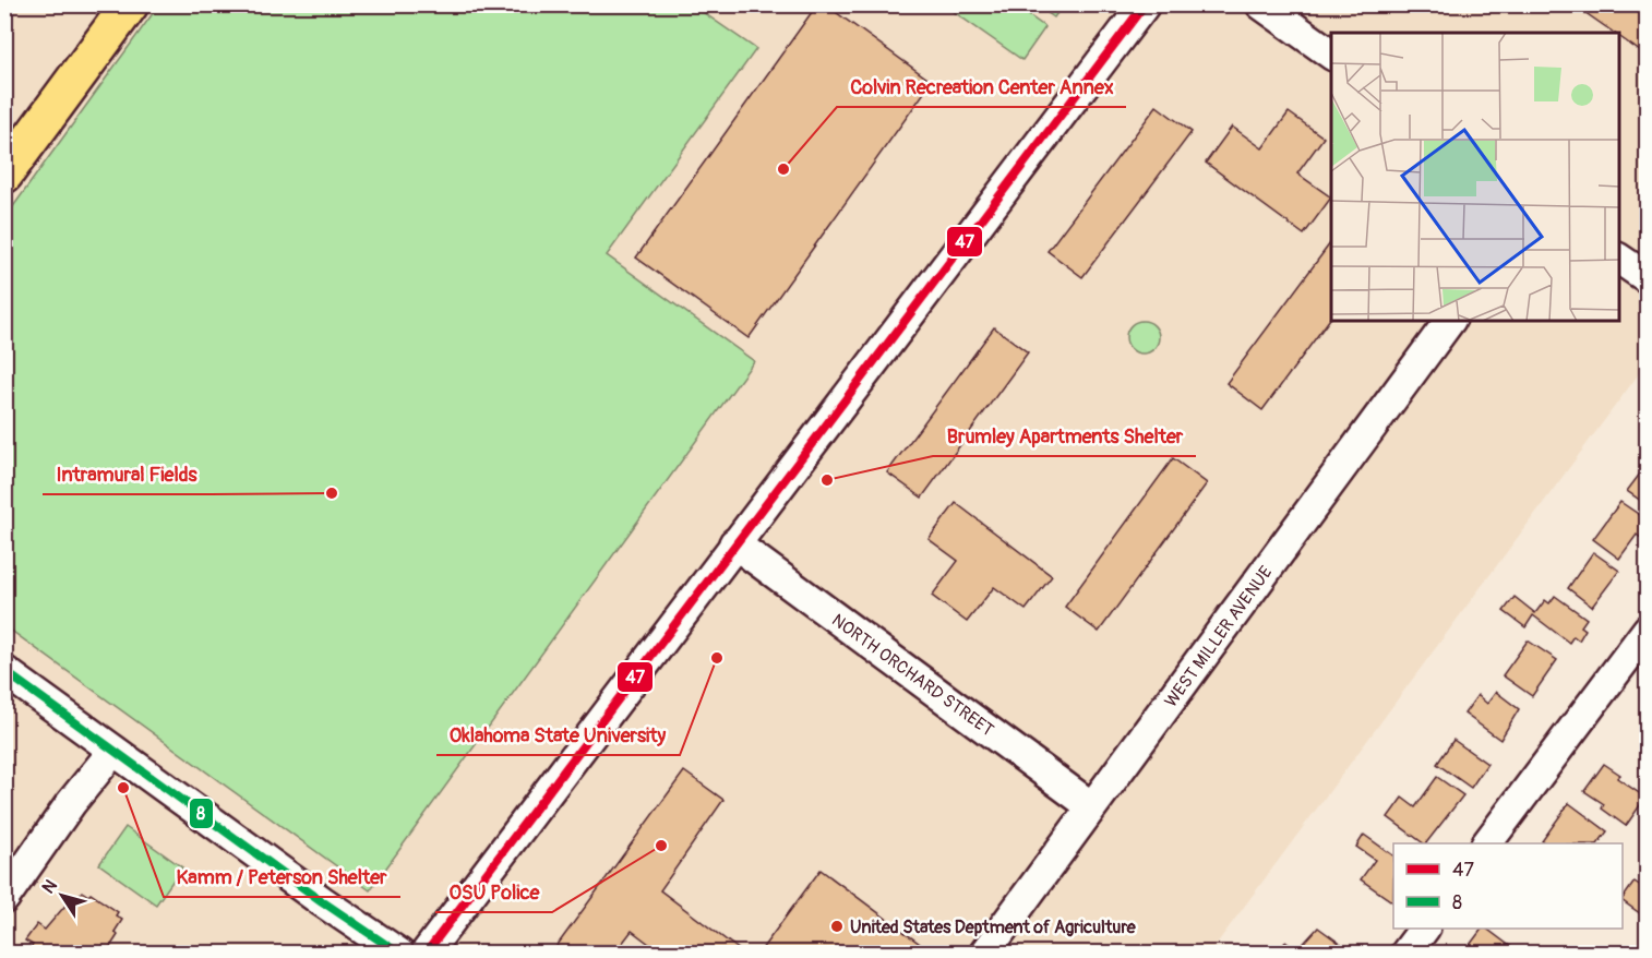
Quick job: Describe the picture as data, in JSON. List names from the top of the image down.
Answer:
{
  "streets": {
    "street": ["WEST MILLER AVENUE", "NORTH ORCHARD STREET"]
  },
  "crossings": [
    ["WEST MILLER AVENUE", "NORTH ORCHARD STREET"]
  ],
  "places": [
    "Colvin Recreation Center Annex",
    "Brumley Apartments Shelter",
    "Intramural Fields",
    "Oklahoma State University",
    "Kamm / Peterson Shelter",
    "OSU Police",
    "United States Deptment of Agriculture"
  ],
  "lines": ["transit line 47", "transit line 8"],
  "legend": ["47", "8"],
  "north": "top left"
}
